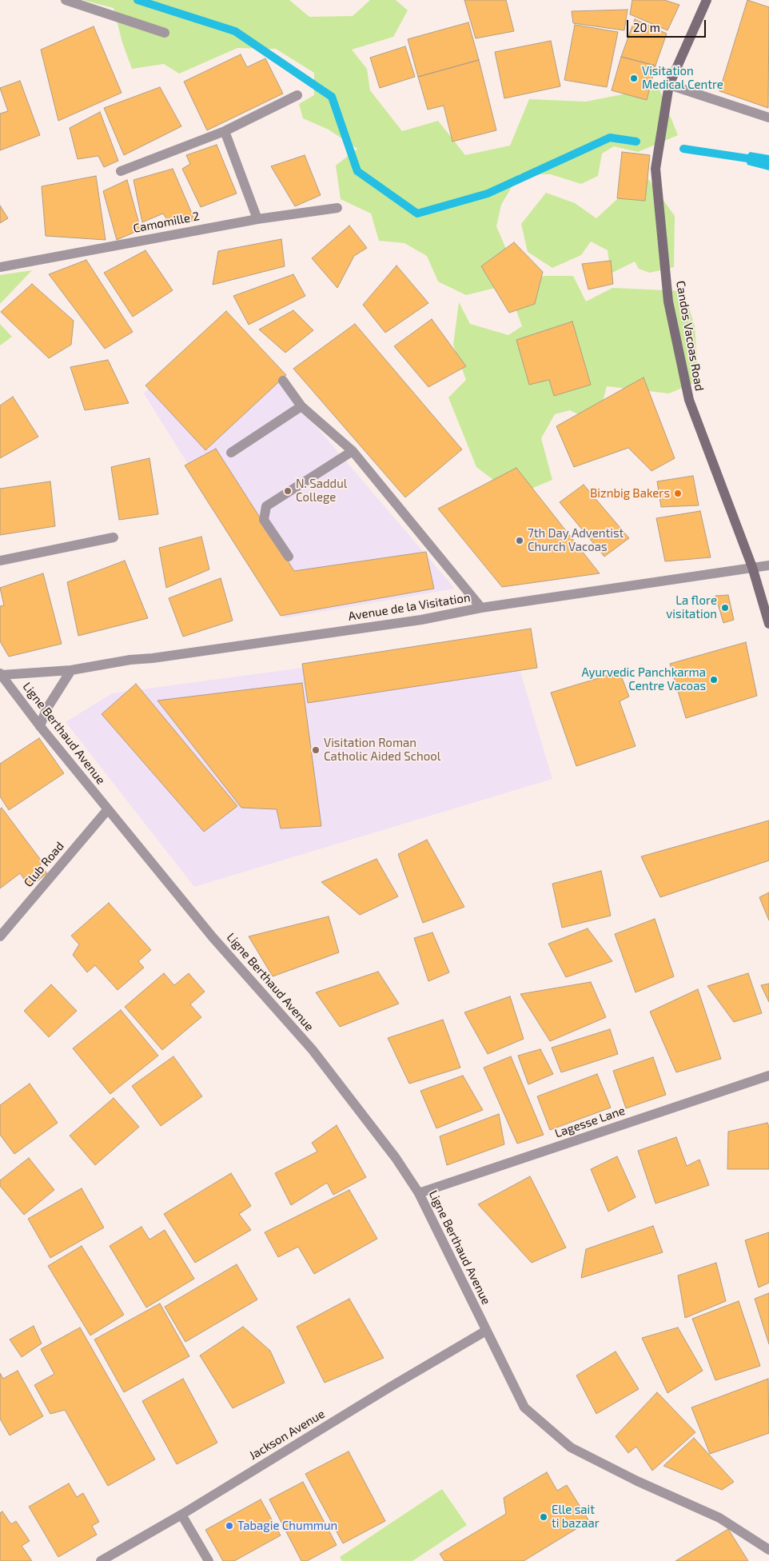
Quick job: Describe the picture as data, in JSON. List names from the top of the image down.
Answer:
{
  "streets": {
    "main road": ["Candos Vacoas Road"],
    "street": [
      "Camomille 2",
      "Avenue de la Visitation",
      "Ligne Berthaud Avenue",
      "Club Road",
      "Lagesse Lane",
      "Jackson Avenue"
    ]
  },
  "crossings": [
    ["Candos Vacoas Road", "Avenue de la Visitation"],
    ["Avenue de la Visitation", "Ligne Berthaud Avenue"],
    ["Ligne Berthaud Avenue", "Club Road"],
    ["Ligne Berthaud Avenue", "Lagesse Lane"],
    ["Ligne Berthaud Avenue", "Jackson Avenue"]
  ],
  "places": [
    "Visitation Medical Centre",
    "N. Saddul College",
    "Biznbig Bakers",
    "7th Day Adventist Church Vacoas",
    "La flore visitation",
    "Ayurvedic Panchkarma Centre Vacoas",
    "Visitation Roman Catholic Aided School",
    "Elle sait ti bazaar",
    "Tabagie Chummun"
  ],
  "scale_bar": "20 m"
}
